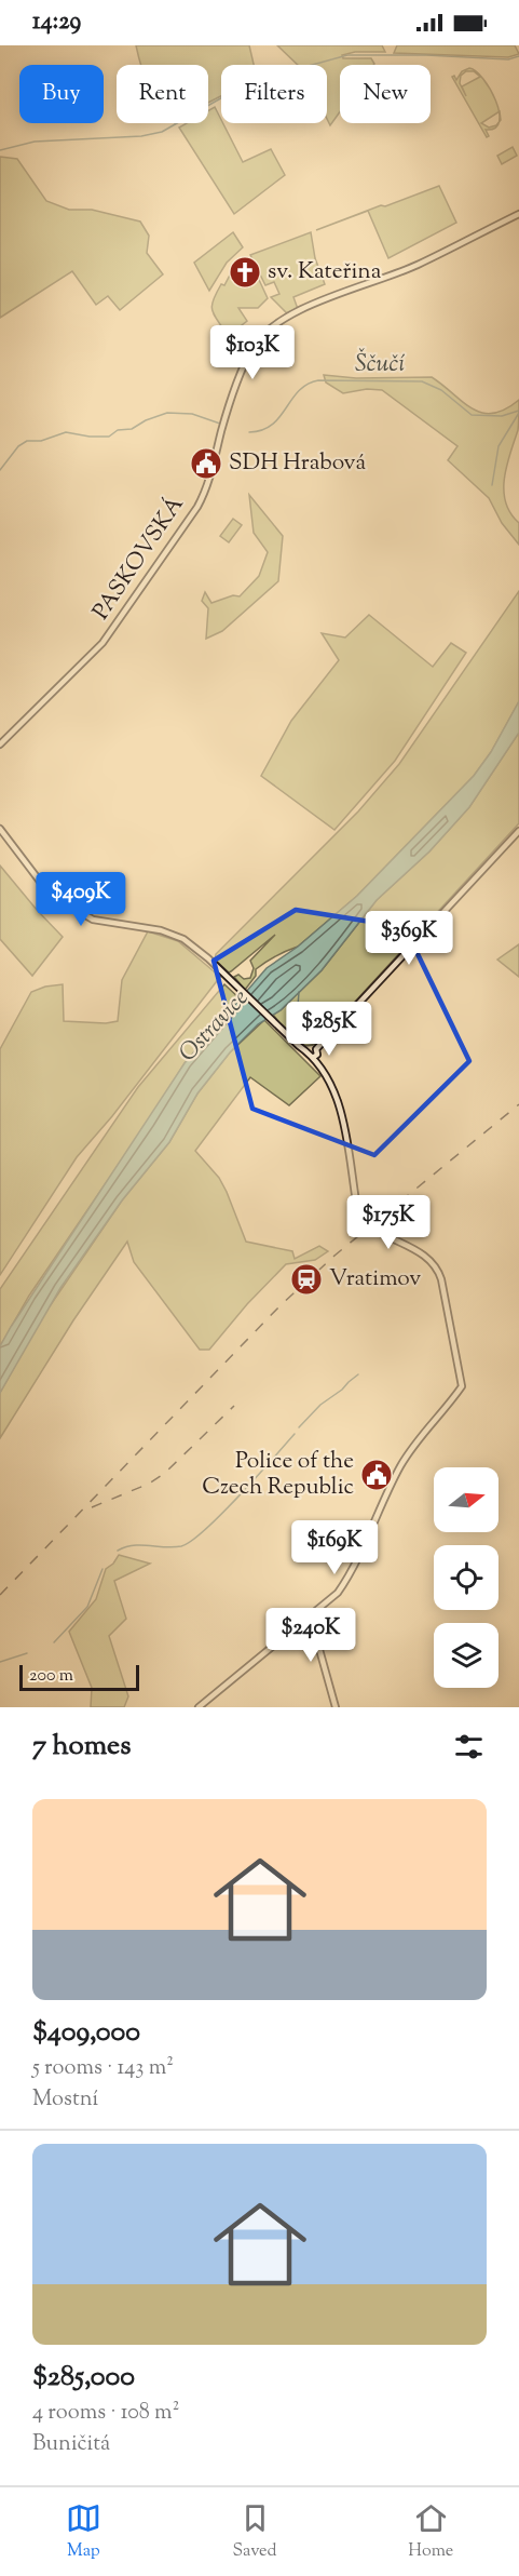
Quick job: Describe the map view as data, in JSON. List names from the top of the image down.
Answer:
{
  "streets": {
    "main road": ["PASKOVSKÁ"]
  },
  "water": ["Ščučí", "Ostravice"],
  "places": {
    "church": ["sv. Kateřina"],
    "public building": ["SDH Hrabová", "Police of the Czech Republic"],
    "station": ["Vratimov"]
  },
  "scale_bar": "200 m",
  "north": "right",
  "page": {
    "status": "14:29",
    "chip": [
      "Buy",
      "Rent",
      "Filters",
      "New"
    ],
    "price": [
      "$103K",
      "$409K",
      "$369K",
      "$285K",
      "$175K",
      "$169K",
      "$240K"
    ],
    "scale": "200 m",
    "heading": "7 homes",
    "list": [
      {
        "name": "$409,000",
        "note": "5 rooms · 143 m² · Mostní"
      },
      {
        "name": "$285,000",
        "note": "4 rooms · 108 m² · Buničitá"
      }
    ],
    "tabs": ["Map", "Saved", "Home"]
  }
}
